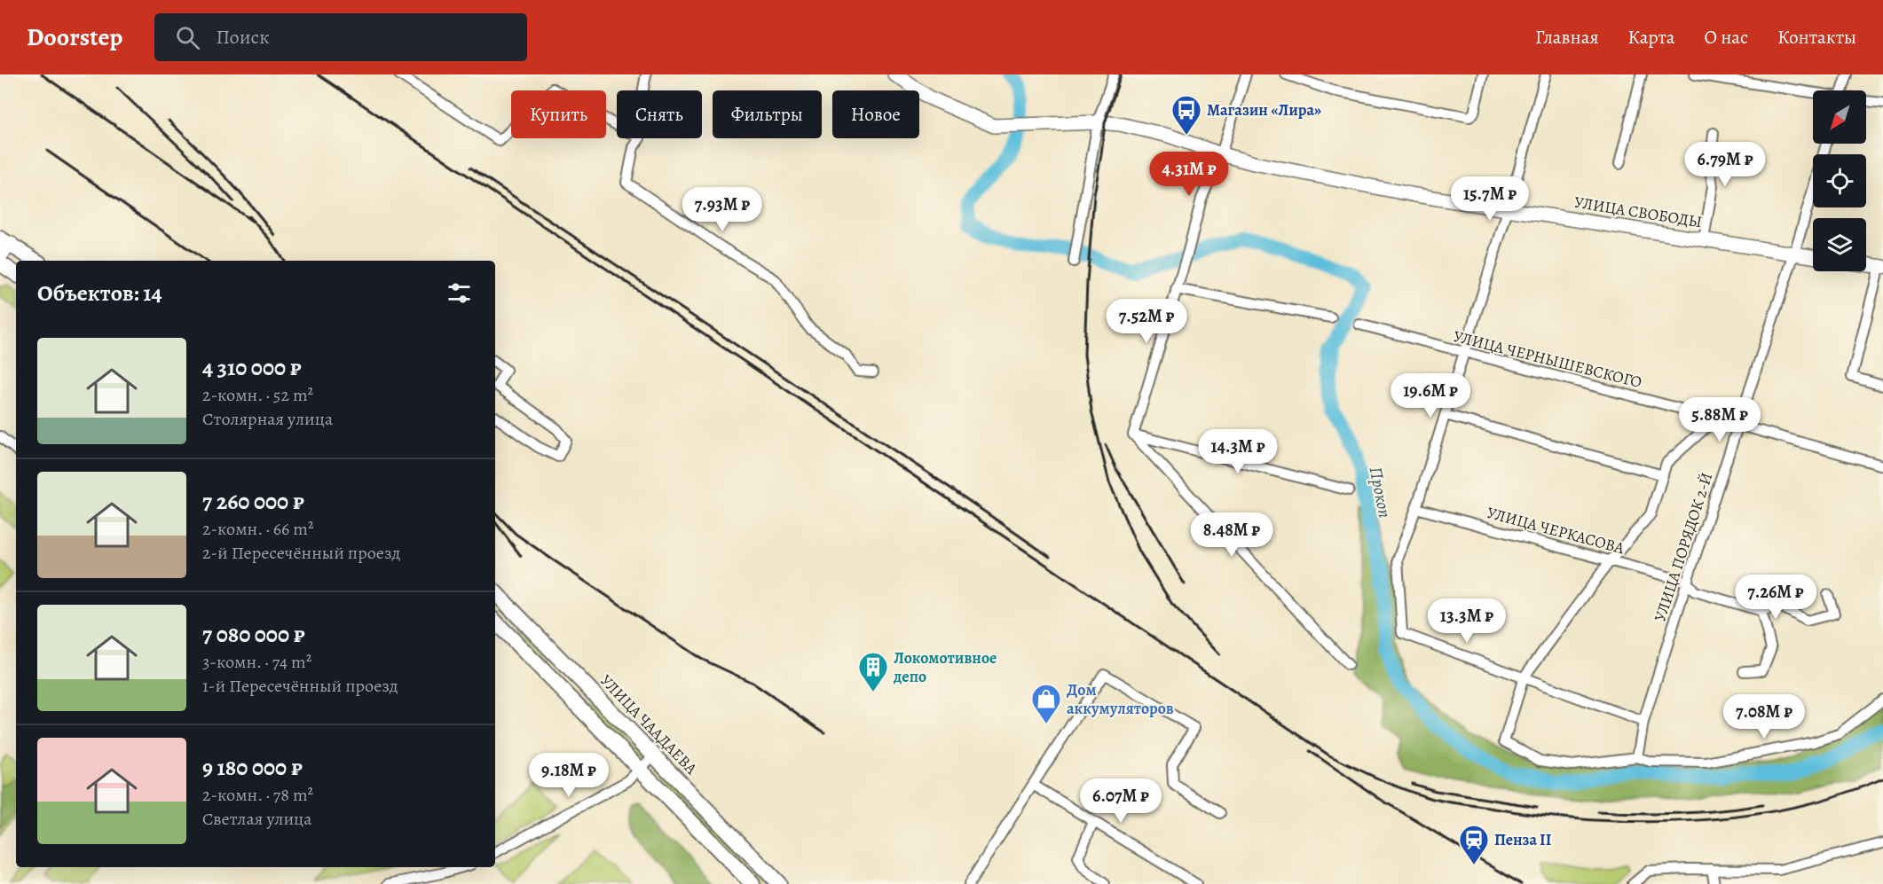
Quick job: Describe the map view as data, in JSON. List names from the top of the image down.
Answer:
{
  "streets": {
    "main road": ["УЛИЦА СВОБОДЫ", "УЛИЦА ЧААДАЕВА"],
    "street": ["УЛИЦА ЧЕРНЫШЕВСКОГО", "УЛИЦА ЧЕРКАСОВА", "УЛИЦА ПОРЯДОК 2-Й"]
  },
  "crossings": [
    ["УЛИЦА СВОБОДЫ", "УЛИЦА ПОРЯДОК 2-Й"],
    ["УЛИЦА ЧЕРНЫШЕВСКОГО", "УЛИЦА ПОРЯДОК 2-Й"],
    ["УЛИЦА ЧЕРКАСОВА", "УЛИЦА ПОРЯДОК 2-Й"]
  ],
  "water": ["Прокоп"],
  "places": {
    "bus stop": ["Магазин «Лира»"],
    "building": ["Локомотивное депо"],
    "shop": ["Дом аккумуляторов"],
    "station": ["Пенза II"]
  },
  "north": "bottom left",
  "page": {
    "header": "Doorstep",
    "search": "Поиск",
    "nav": [
      "Главная",
      "Карта",
      "О нас",
      "Контакты"
    ],
    "chip": [
      "Купить",
      "Снять",
      "Фильтры",
      "Новое"
    ],
    "price": [
      "6.79M ₽",
      "4.31M ₽",
      "15.7M ₽",
      "7.93M ₽",
      "7.52M ₽",
      "19.6M ₽",
      "5.88M ₽",
      "14.3M ₽",
      "8.48M ₽",
      "7.26M ₽",
      "13.3M ₽",
      "7.08M ₽",
      "9.18M ₽",
      "6.07M ₽"
    ],
    "heading": "Объектов: 14",
    "list": [
      {
        "name": "4 310 000 ₽",
        "note": "2-комн. · 52 m² · Столярная улица"
      },
      {
        "name": "7 260 000 ₽",
        "note": "2-комн. · 66 m² · 2-й Пересечённый проезд"
      },
      {
        "name": "7 080 000 ₽",
        "note": "3-комн. · 74 m² · 1-й Пересечённый проезд"
      },
      {
        "name": "9 180 000 ₽",
        "note": "2-комн. · 78 m² · Светлая улица"
      }
    ]
  }
}
